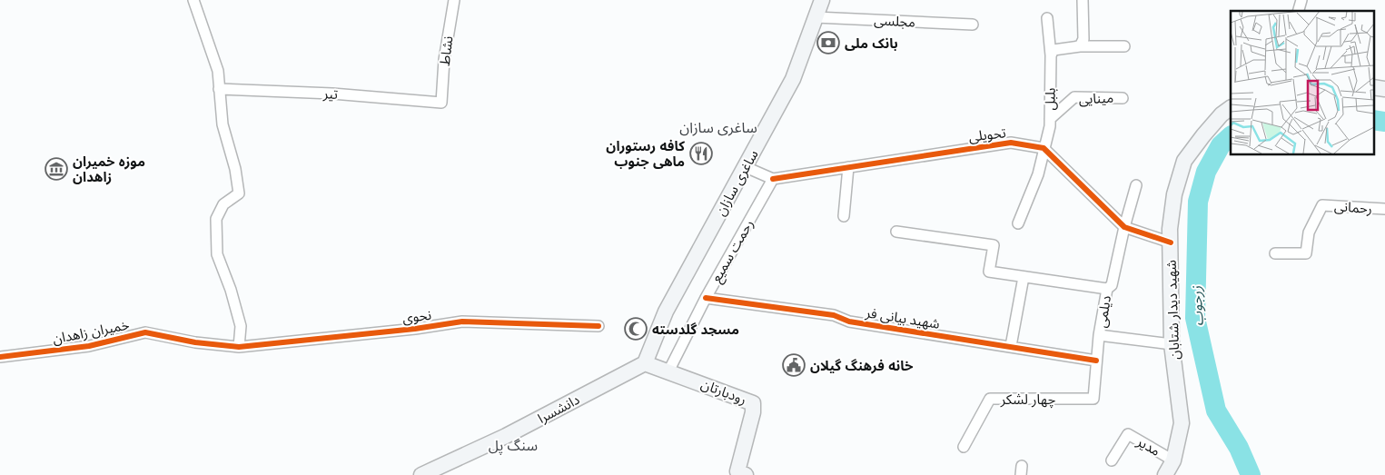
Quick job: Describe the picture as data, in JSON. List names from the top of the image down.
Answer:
{
  "streets": {
    "street": [
      "مجلسی",
      "نشاط",
      "تیر",
      "مینایی",
      "بلبل",
      "تحویلی",
      "ساغری سازان",
      "رحمانی",
      "رحمت سمیع",
      "شهید دیدار شتابان",
      "دیلمی",
      "نحوی",
      "شهید بیانی فر",
      "خمیران زاهدان",
      "رودبارتان",
      "چهار لشکر",
      "دانشسرا",
      "مدیر"
    ]
  },
  "crossings": [
    ["مجلسی", "ساغری سازان"],
    ["نشاط", "تیر"],
    ["مینایی", "بلبل"],
    ["بلبل", "تحویلی"],
    ["تحویلی", "رحمت سمیع"],
    ["ساغری سازان", "رودبارتان"],
    ["ساغری سازان", "دانشسرا"],
    ["رحمت سمیع", "شهید بیانی فر"],
    ["رحمت سمیع", "رودبارتان"],
    ["شهید دیدار شتابان", "مدیر"],
    ["دیلمی", "شهید بیانی فر"],
    ["دیلمی", "چهار لشکر"],
    ["نحوی", "خمیران زاهدان"],
    ["رودبارتان", "دانشسرا"]
  ],
  "districts": ["ساغری سازان", "سنگ پل"],
  "water": ["زرجوب"],
  "places": {
    "bank": ["بانک ملی"],
    "restaurant": ["کافه رستوران ماهی جنوب"],
    "museum": ["موزه خمیران زاهدان"],
    "mosque": ["مسجد گلدسته"],
    "public building": ["خانه فرهنگ گیلان"]
  }
}
